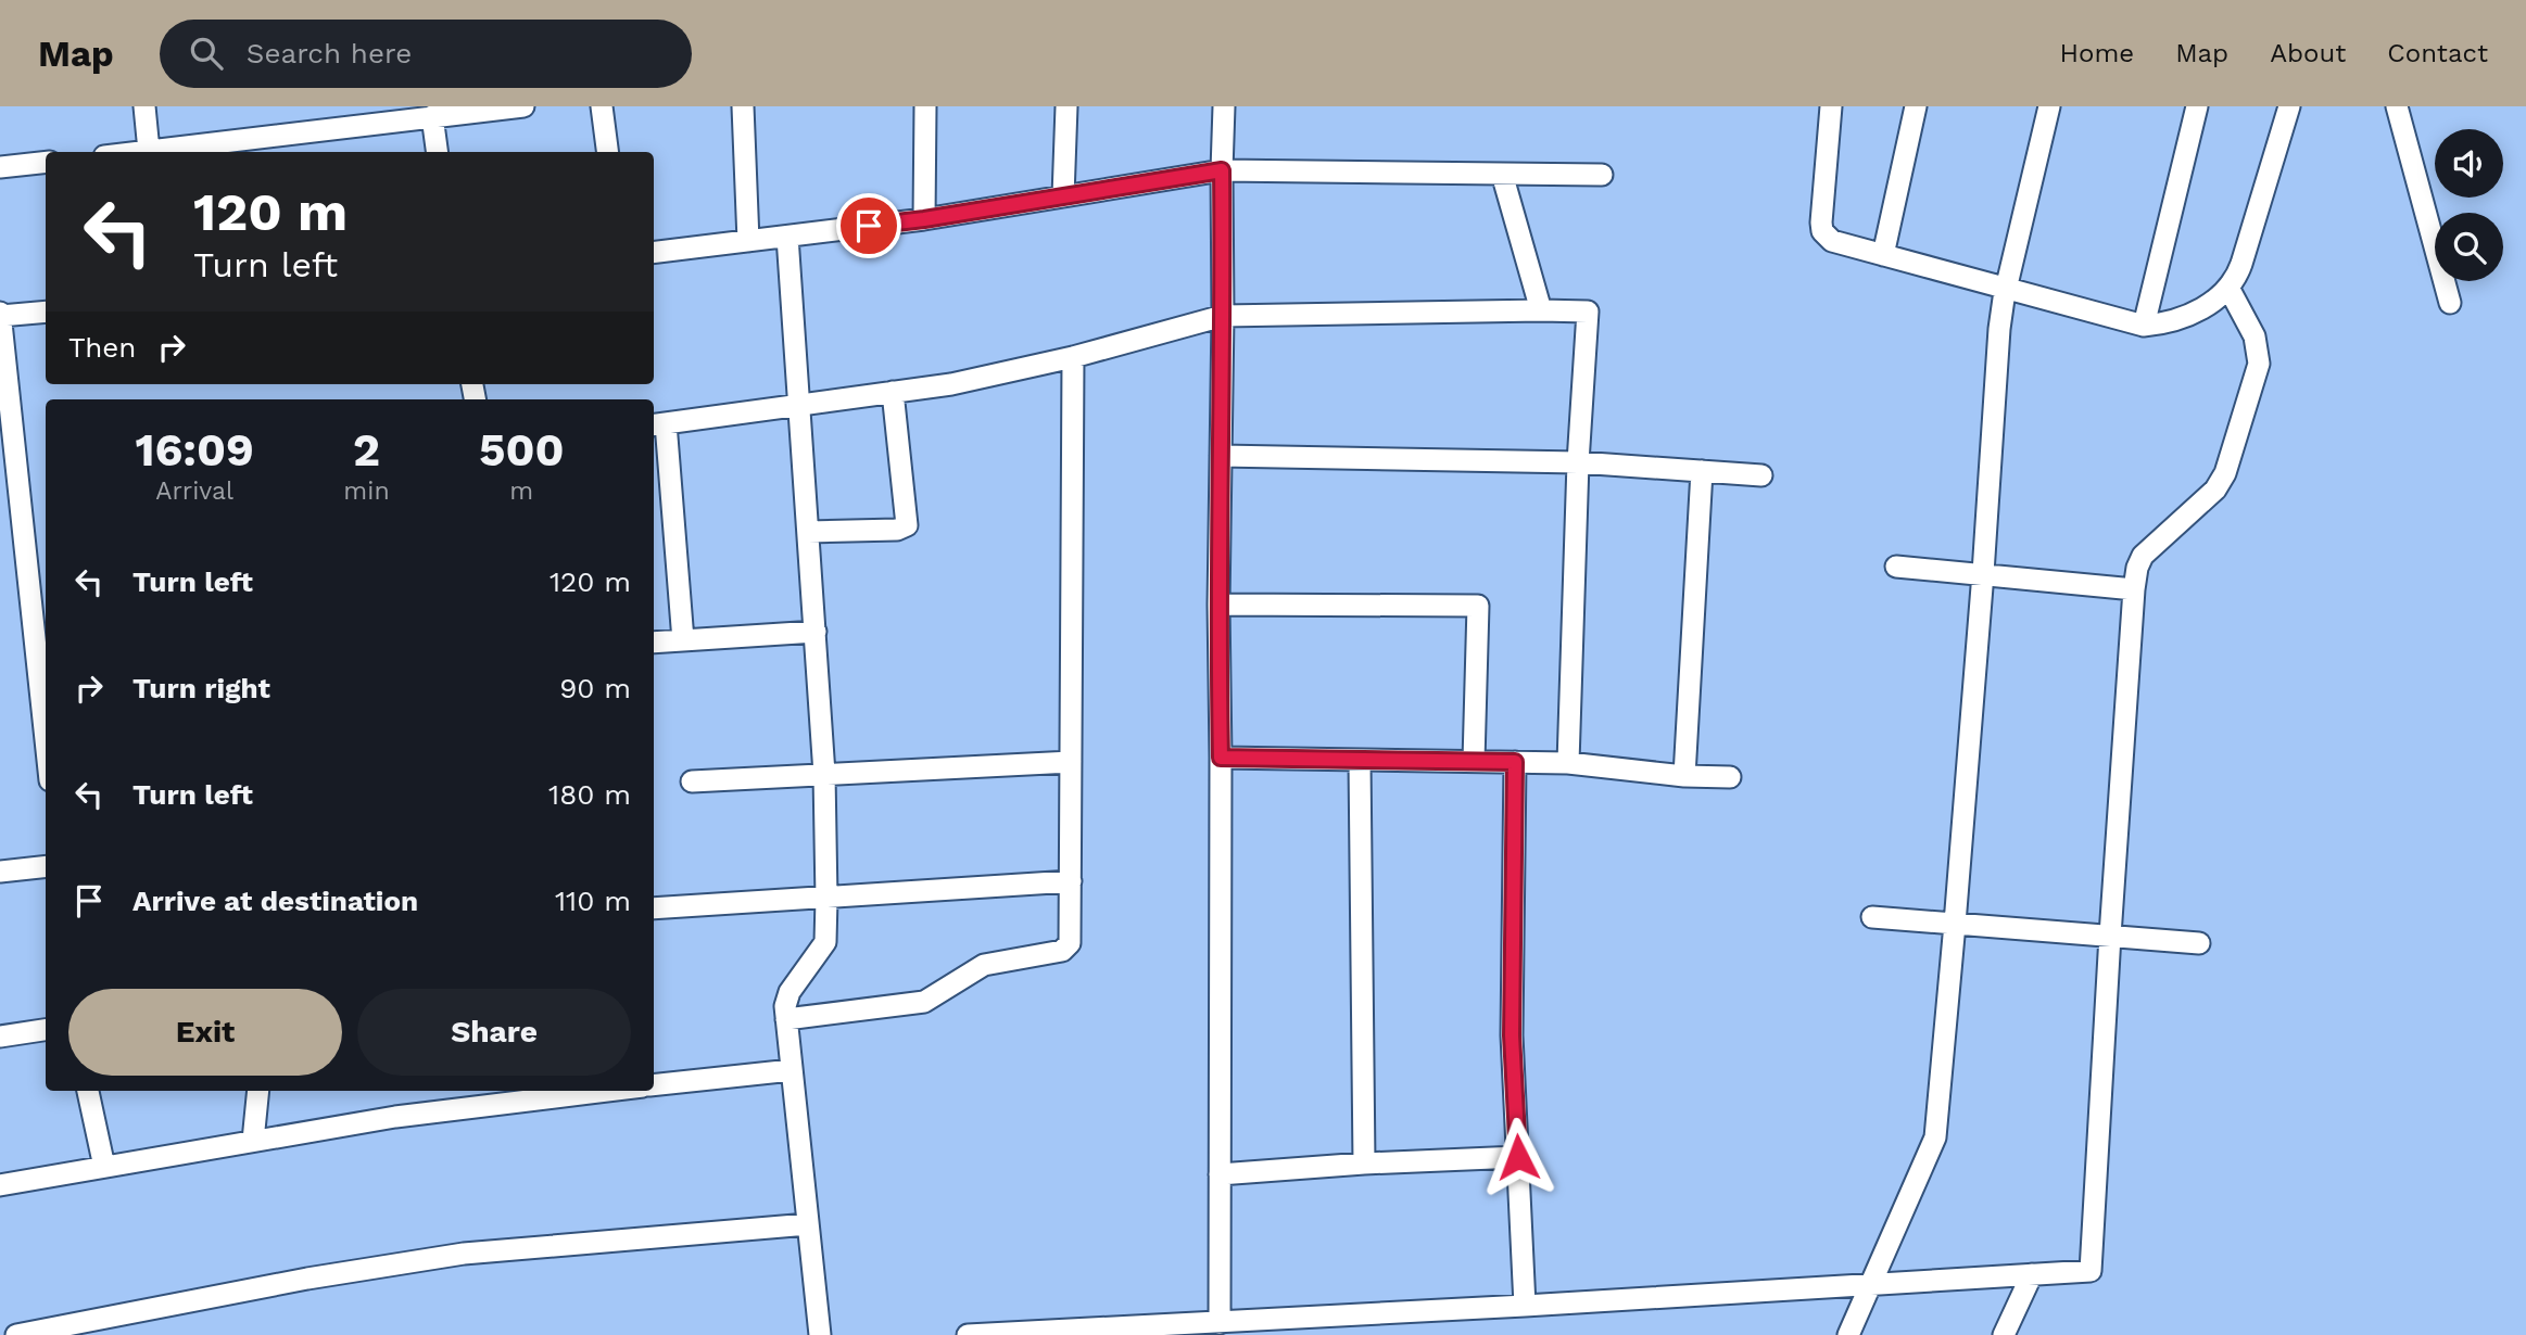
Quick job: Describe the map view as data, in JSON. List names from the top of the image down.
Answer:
{
  "page": {
    "header": "Map",
    "search": "Search here",
    "nav": [
      "Home",
      "Map",
      "About",
      "Contact"
    ],
    "turn": ["120 m", "Turn left"],
    "then": "Then",
    "eta": [
      "16:09",
      "Arrival",
      "2",
      "min",
      "500",
      "m"
    ],
    "list": [
      {
        "name": "Turn left",
        "value": "120 m"
      },
      {
        "name": "Turn right",
        "value": "90 m"
      },
      {
        "name": "Turn left",
        "value": "180 m"
      },
      {
        "name": "Arrive at destination",
        "value": "110 m"
      }
    ],
    "buttons": ["Exit", "Share"]
  }
}
